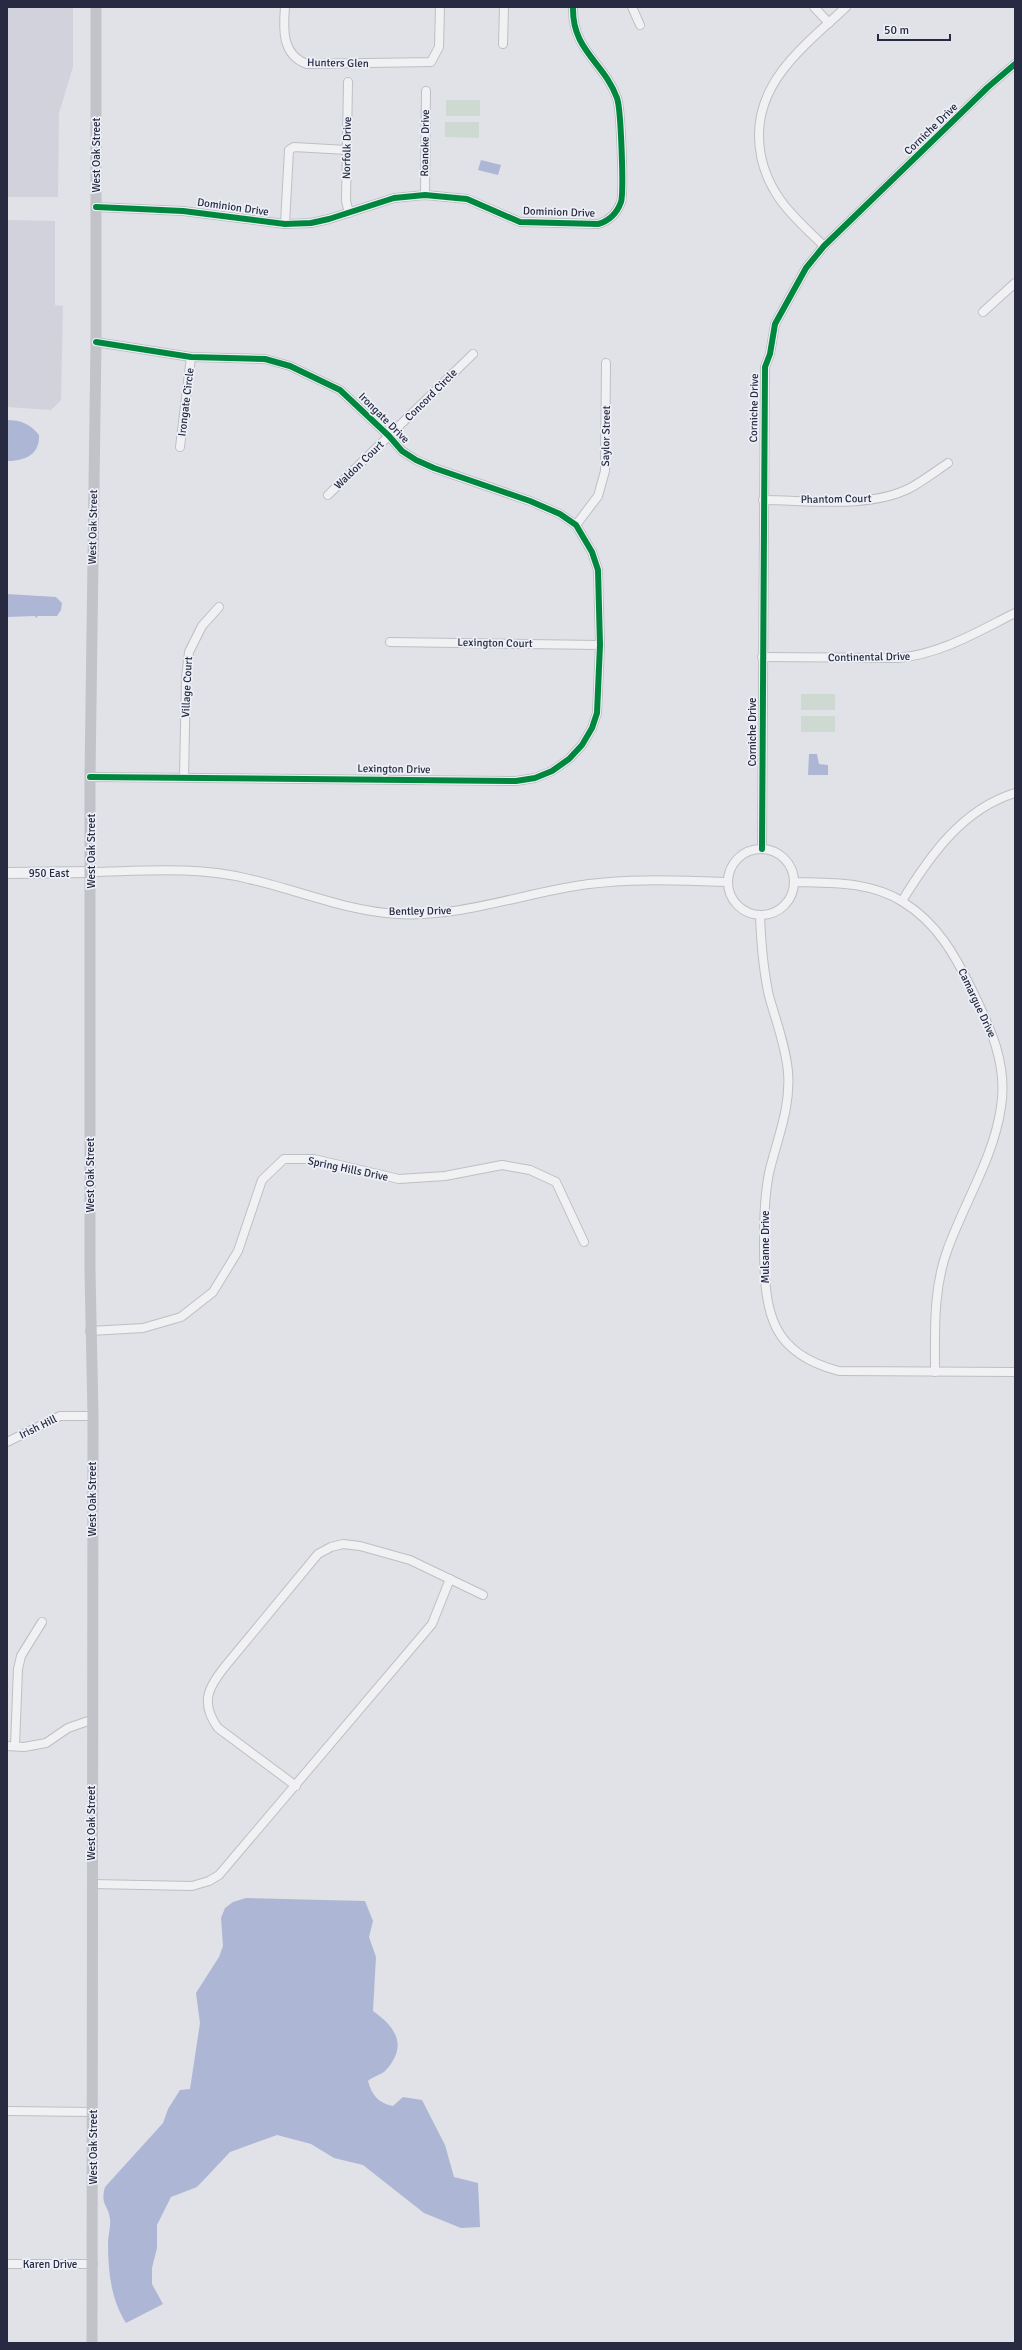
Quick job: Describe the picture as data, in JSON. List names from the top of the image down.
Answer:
{
  "streets": {
    "main road": ["West Oak Street"],
    "street": [
      "Hunters Glen",
      "Corniche Drive",
      "Roanoke Drive",
      "Norfolk Drive",
      "Dominion Drive",
      "Concord Circle",
      "Irongate Circle",
      "Irongate Drive",
      "Saylor Street",
      "Waldon Court",
      "Phantom Court",
      "Lexington Court",
      "Continental Drive",
      "Village Court",
      "Lexington Drive",
      "950 East",
      "Bentley Drive",
      "Camargue Drive",
      "Spring Hills Drive",
      "Mulsanne Drive",
      "Irish Hill",
      "Karen Drive"
    ]
  },
  "crossings": [
    ["Corniche Drive", "Phantom Court"],
    ["Corniche Drive", "Continental Drive"],
    ["Corniche Drive", "Bentley Drive"],
    ["Corniche Drive", "Camargue Drive"],
    ["Corniche Drive", "Mulsanne Drive"],
    ["Roanoke Drive", "Dominion Drive"],
    ["Norfolk Drive", "Dominion Drive"],
    ["West Oak Street", "Dominion Drive"],
    ["West Oak Street", "Irongate Drive"],
    ["West Oak Street", "Lexington Drive"],
    ["West Oak Street", "950 East"],
    ["West Oak Street", "Bentley Drive"],
    ["West Oak Street", "Spring Hills Drive"],
    ["West Oak Street", "Irish Hill"],
    ["West Oak Street", "Karen Drive"],
    ["Concord Circle", "Irongate Drive"],
    ["Concord Circle", "Waldon Court"],
    ["Irongate Circle", "Irongate Drive"],
    ["Irongate Drive", "Saylor Street"],
    ["Irongate Drive", "Waldon Court"],
    ["Irongate Drive", "Lexington Court"],
    ["Irongate Drive", "Lexington Drive"],
    ["Lexington Court", "Lexington Drive"],
    ["Village Court", "Lexington Drive"],
    ["950 East", "Bentley Drive"],
    ["Bentley Drive", "Camargue Drive"],
    ["Bentley Drive", "Mulsanne Drive"],
    ["Camargue Drive", "Mulsanne Drive"]
  ],
  "scale_bar": "50 m"
}
